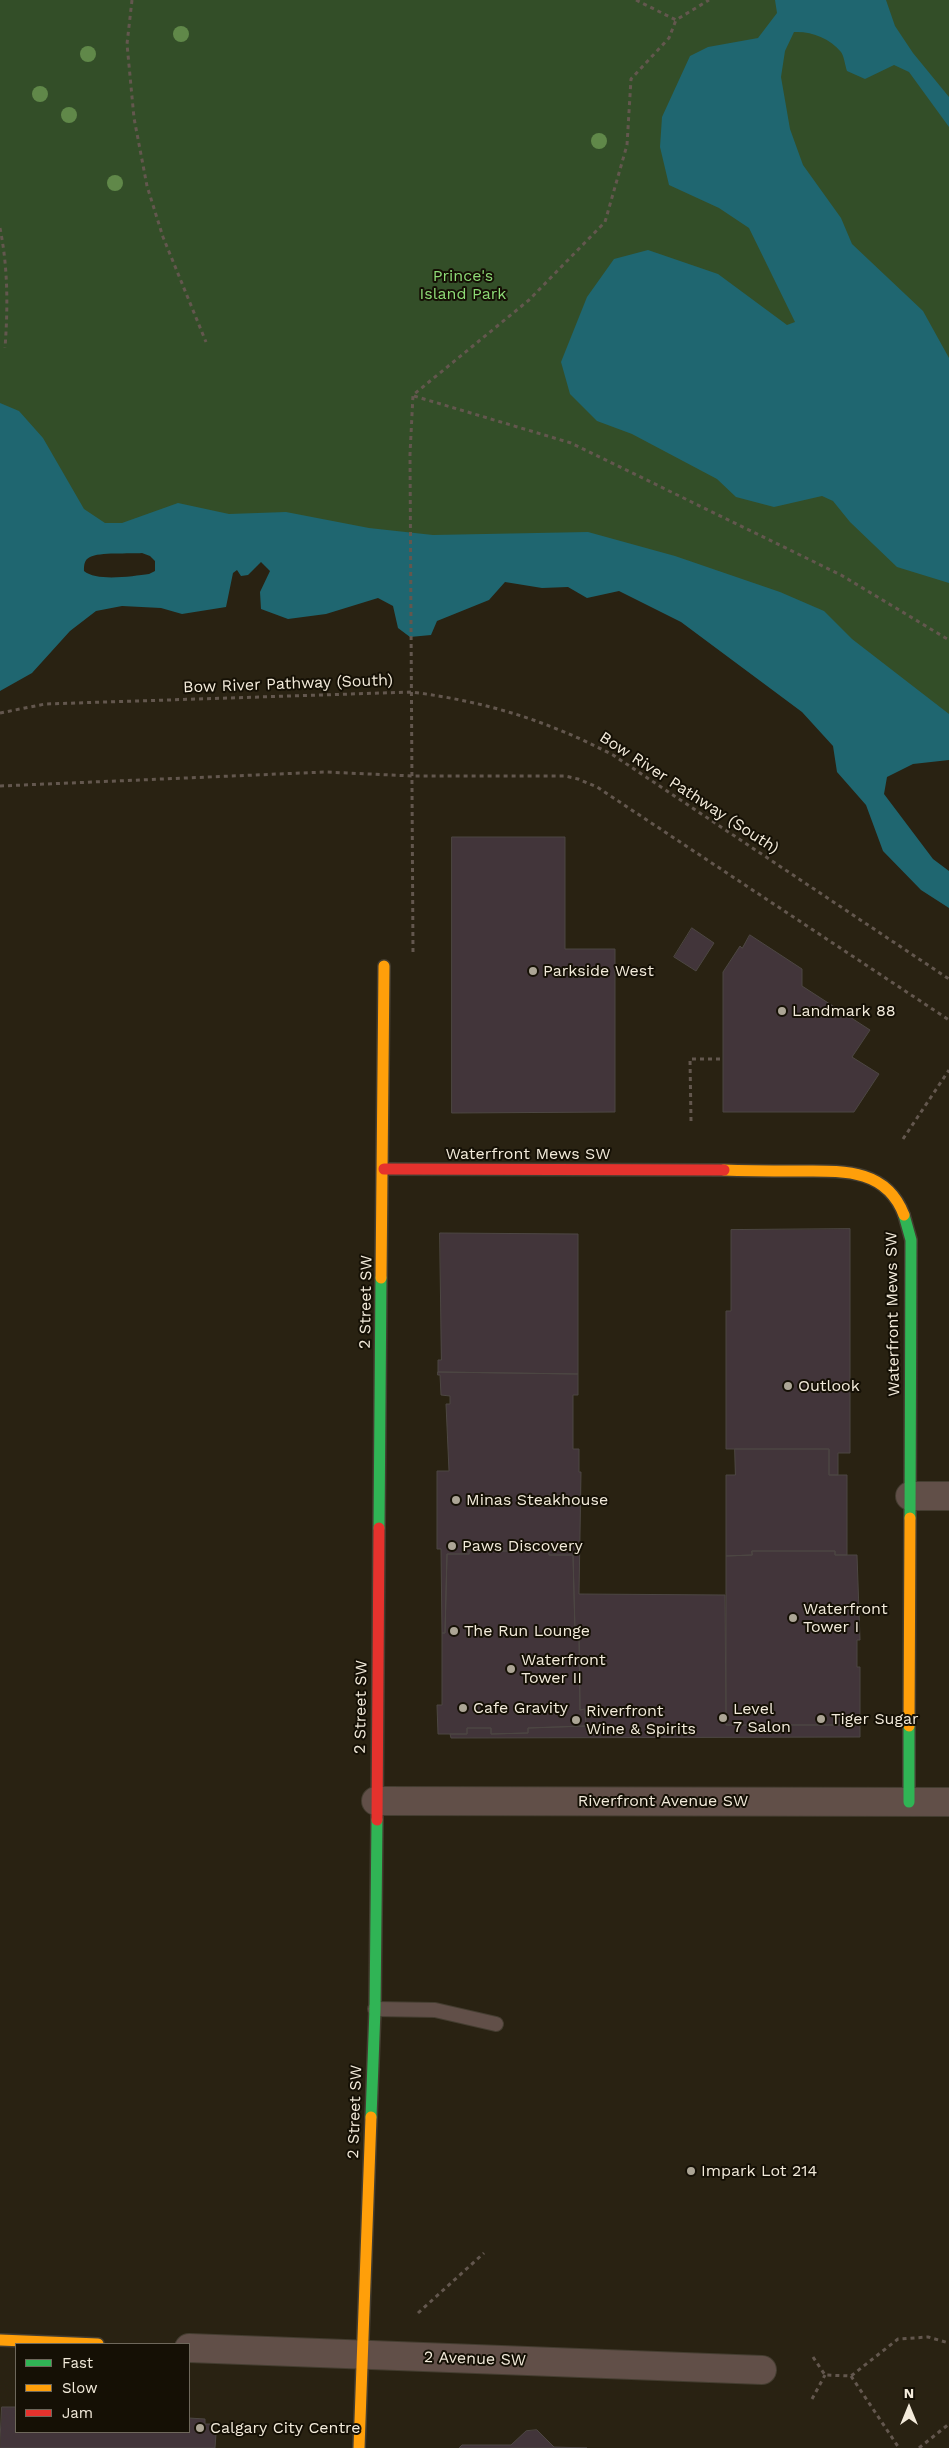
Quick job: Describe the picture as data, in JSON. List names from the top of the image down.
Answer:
{
  "streets": {
    "street": [
      "Waterfront Mews SW",
      "2 Street SW",
      "Riverfront Avenue SW",
      "2 Avenue SW"
    ],
    "path": ["Bow River Pathway (South)"]
  },
  "crossings": [
    ["Waterfront Mews SW", "2 Street SW"],
    ["Waterfront Mews SW", "Riverfront Avenue SW"],
    ["2 Street SW", "Riverfront Avenue SW"],
    ["2 Street SW", "2 Avenue SW"]
  ],
  "parks": ["Prince's Island Park"],
  "places": [
    "Parkside West",
    "Landmark 88",
    "Outlook",
    "Minas Steakhouse",
    "Paws Discovery",
    "Waterfront Tower I",
    "The Run Lounge",
    "Waterfront Tower II",
    "Cafe Gravity",
    "Level 7 Salon",
    "Tiger Sugar",
    "Riverfront Wine & Spirits",
    "Impark Lot 214",
    "Calgary City Centre"
  ],
  "legend": ["Fast", "Slow", "Jam"],
  "north": "top"
}
